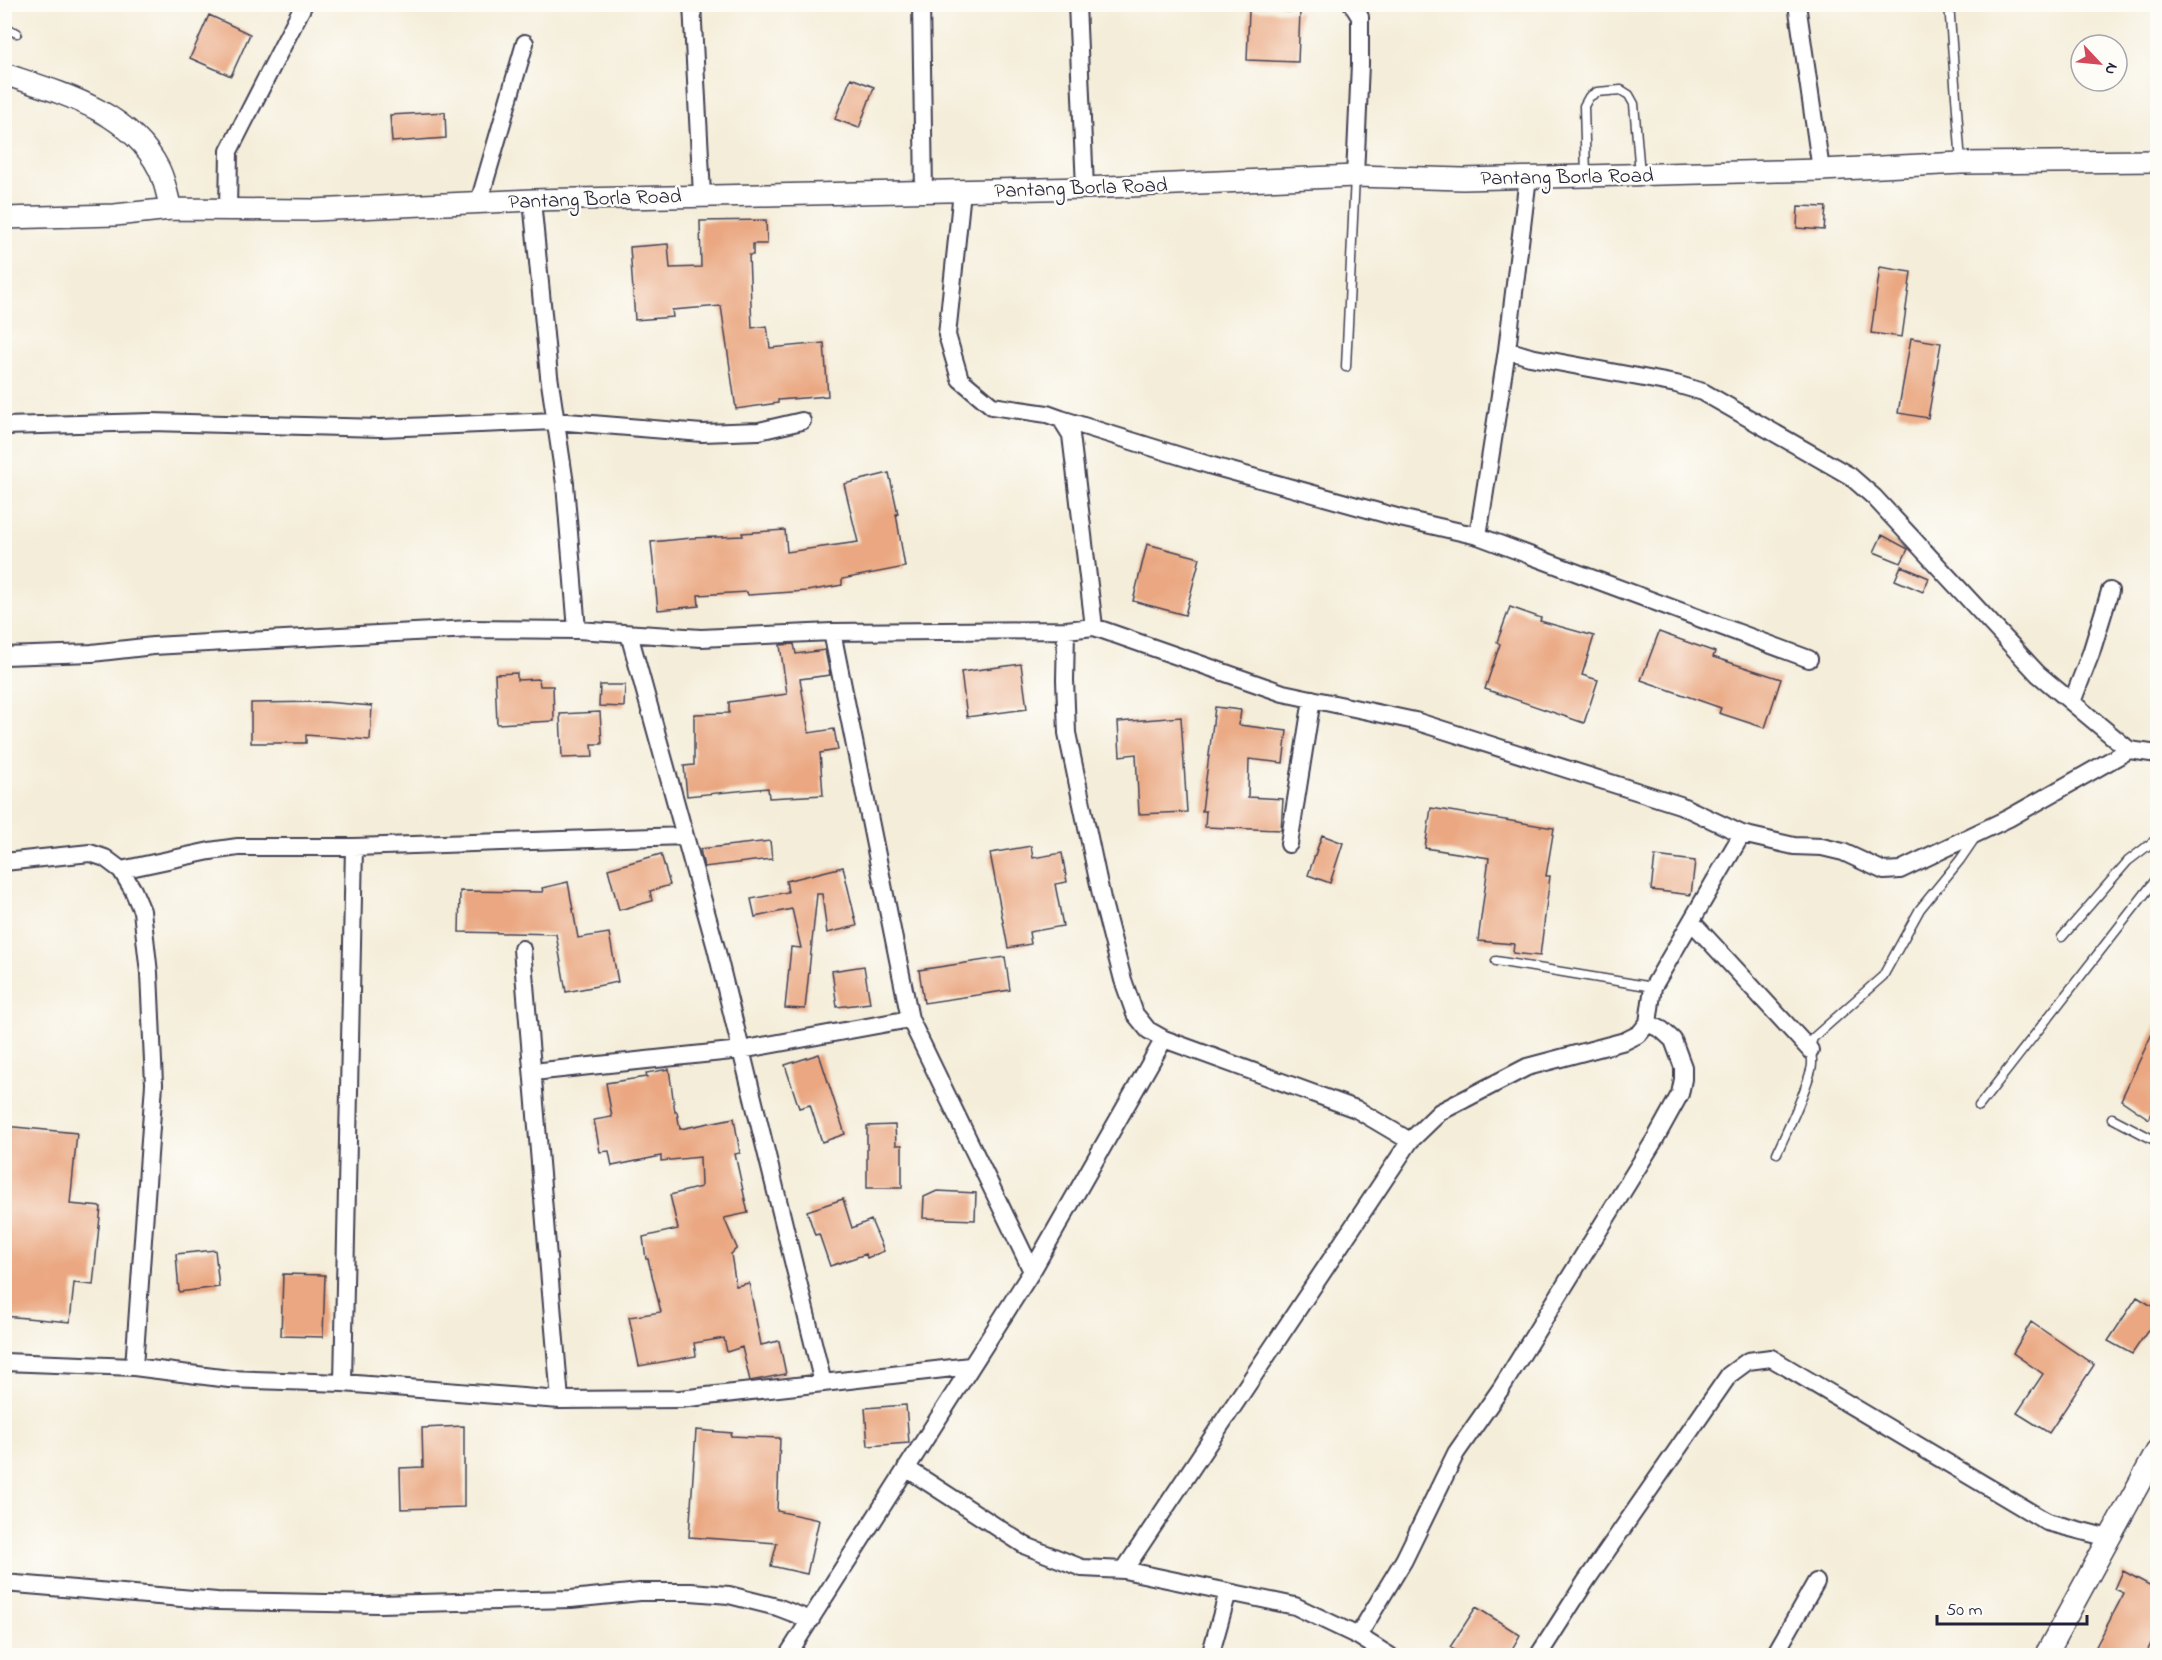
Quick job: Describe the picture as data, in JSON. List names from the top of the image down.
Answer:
{
  "streets": {
    "street": ["Pantang Borla Road"]
  },
  "scale_bar": "50 m",
  "north": "bottom right"
}
